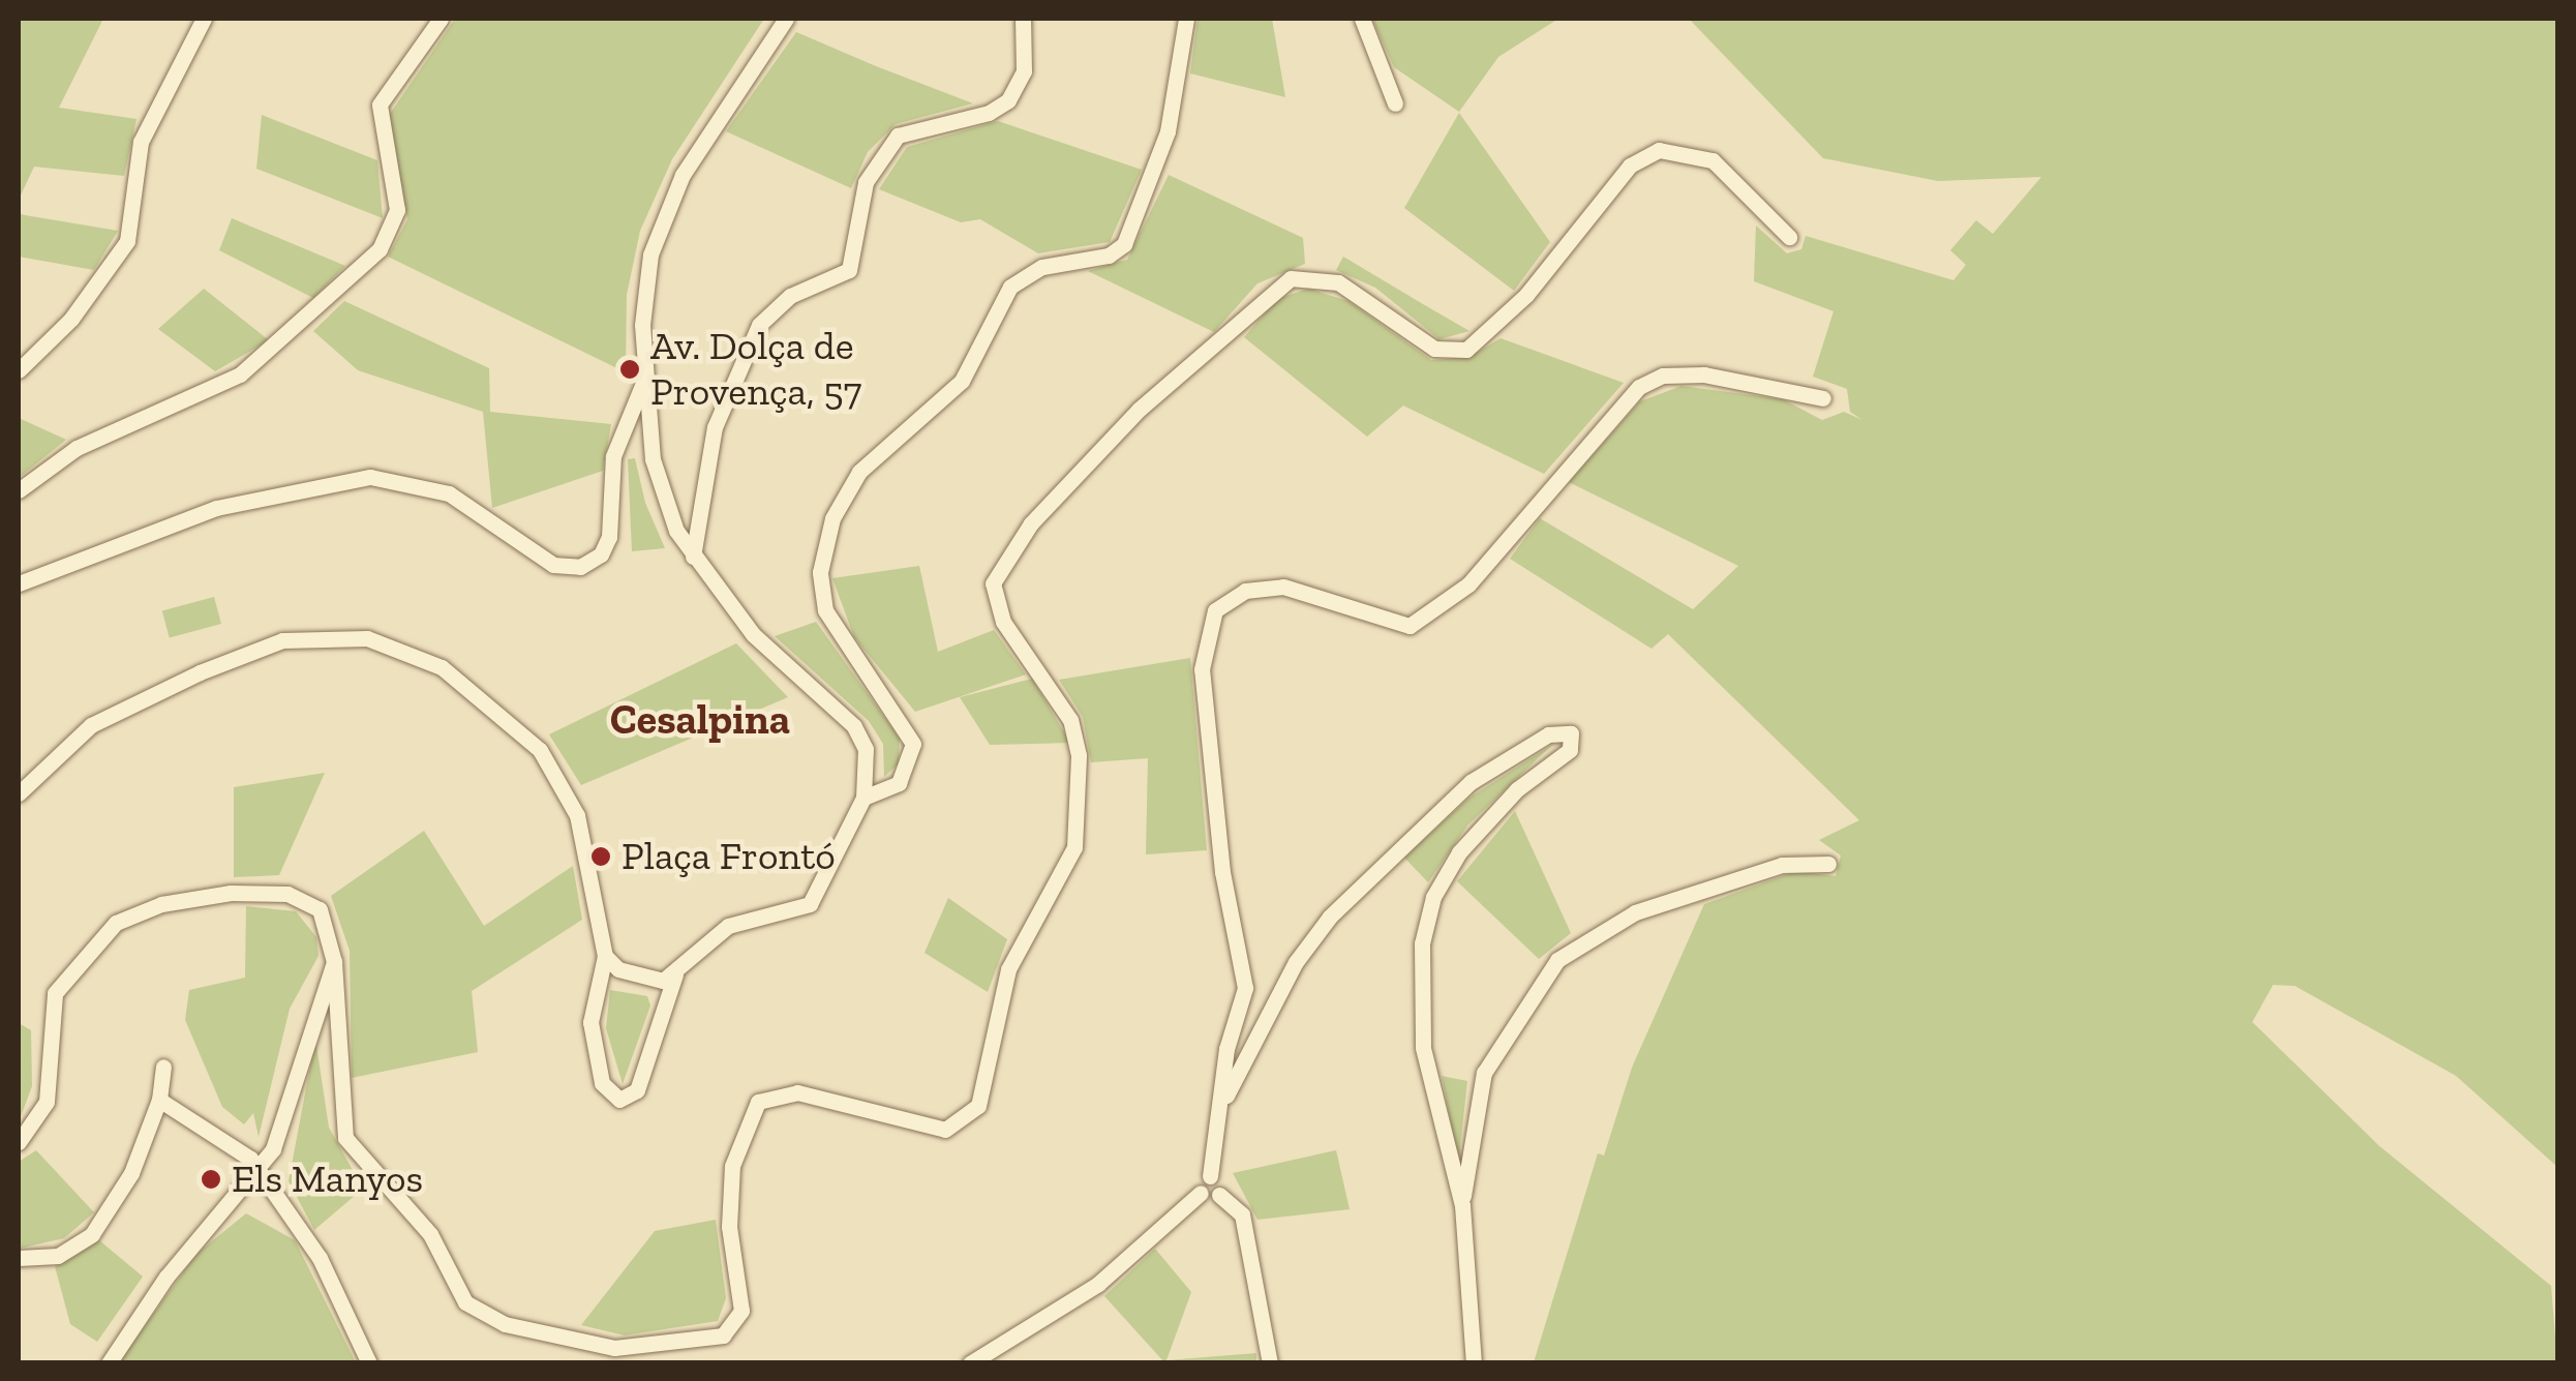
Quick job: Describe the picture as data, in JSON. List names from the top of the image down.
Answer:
{
  "districts": ["Cesalpina"],
  "places": ["Av. Dolça de Provença, 57", "Plaça Frontó", "Els Manyos"]
}
